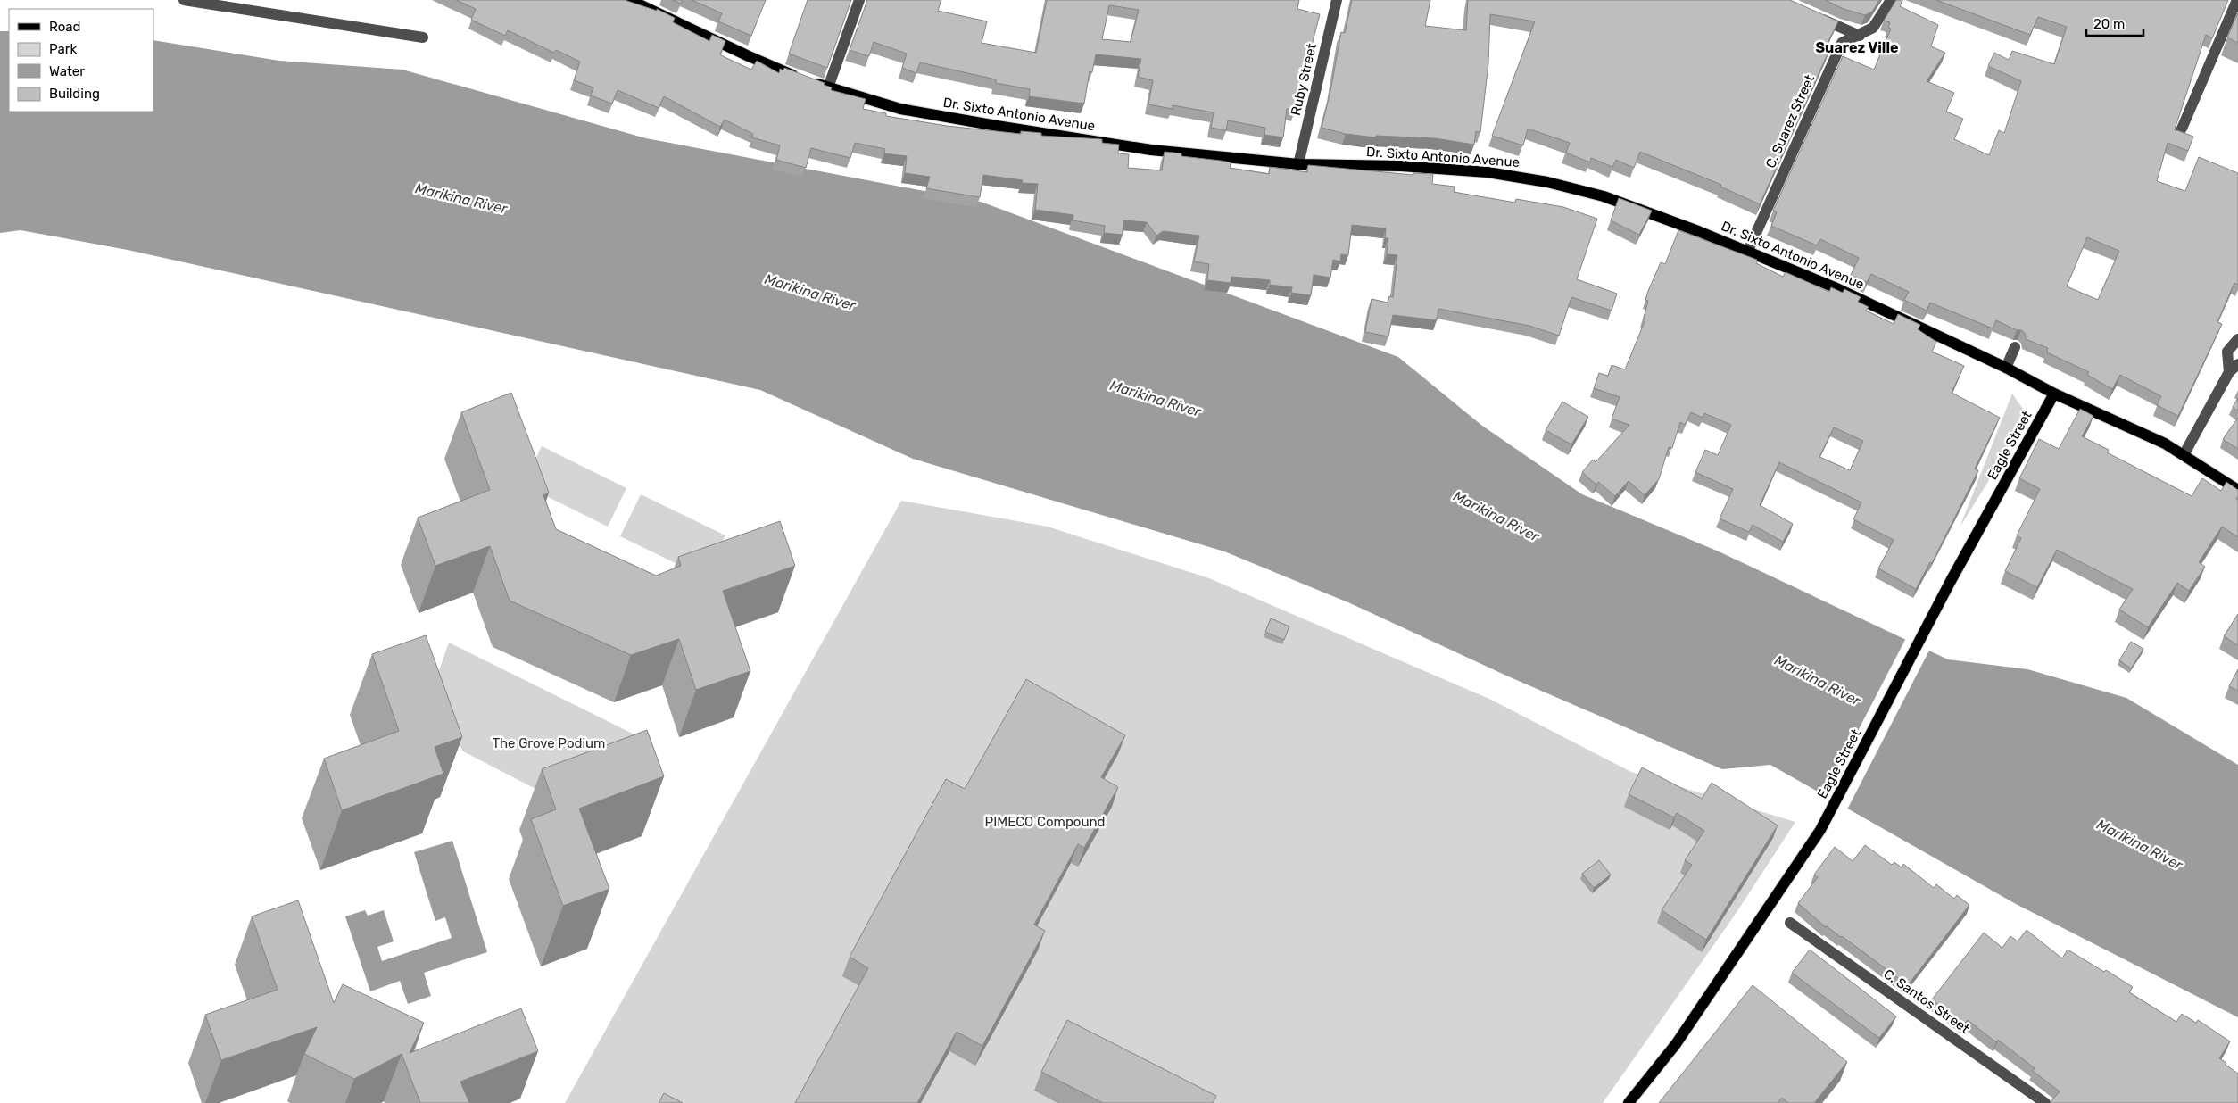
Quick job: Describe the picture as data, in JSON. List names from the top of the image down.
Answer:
{
  "streets": {
    "main road": ["Dr. Sixto Antonio Avenue", "Eagle Street"],
    "street": ["Ruby Street", "C. Suarez Street", "C. Santos Street"]
  },
  "crossings": [
    ["Ruby Street", "Dr. Sixto Antonio Avenue"],
    ["Dr. Sixto Antonio Avenue", "C. Suarez Street"],
    ["Dr. Sixto Antonio Avenue", "Eagle Street"]
  ],
  "districts": ["Suarez Ville"],
  "water": ["Marikina River"],
  "parks": ["The Grove Podium", "PIMECO Compound"],
  "legend": [
    "Road",
    "Park",
    "Water",
    "Building"
  ],
  "scale_bar": "20 m"
}
